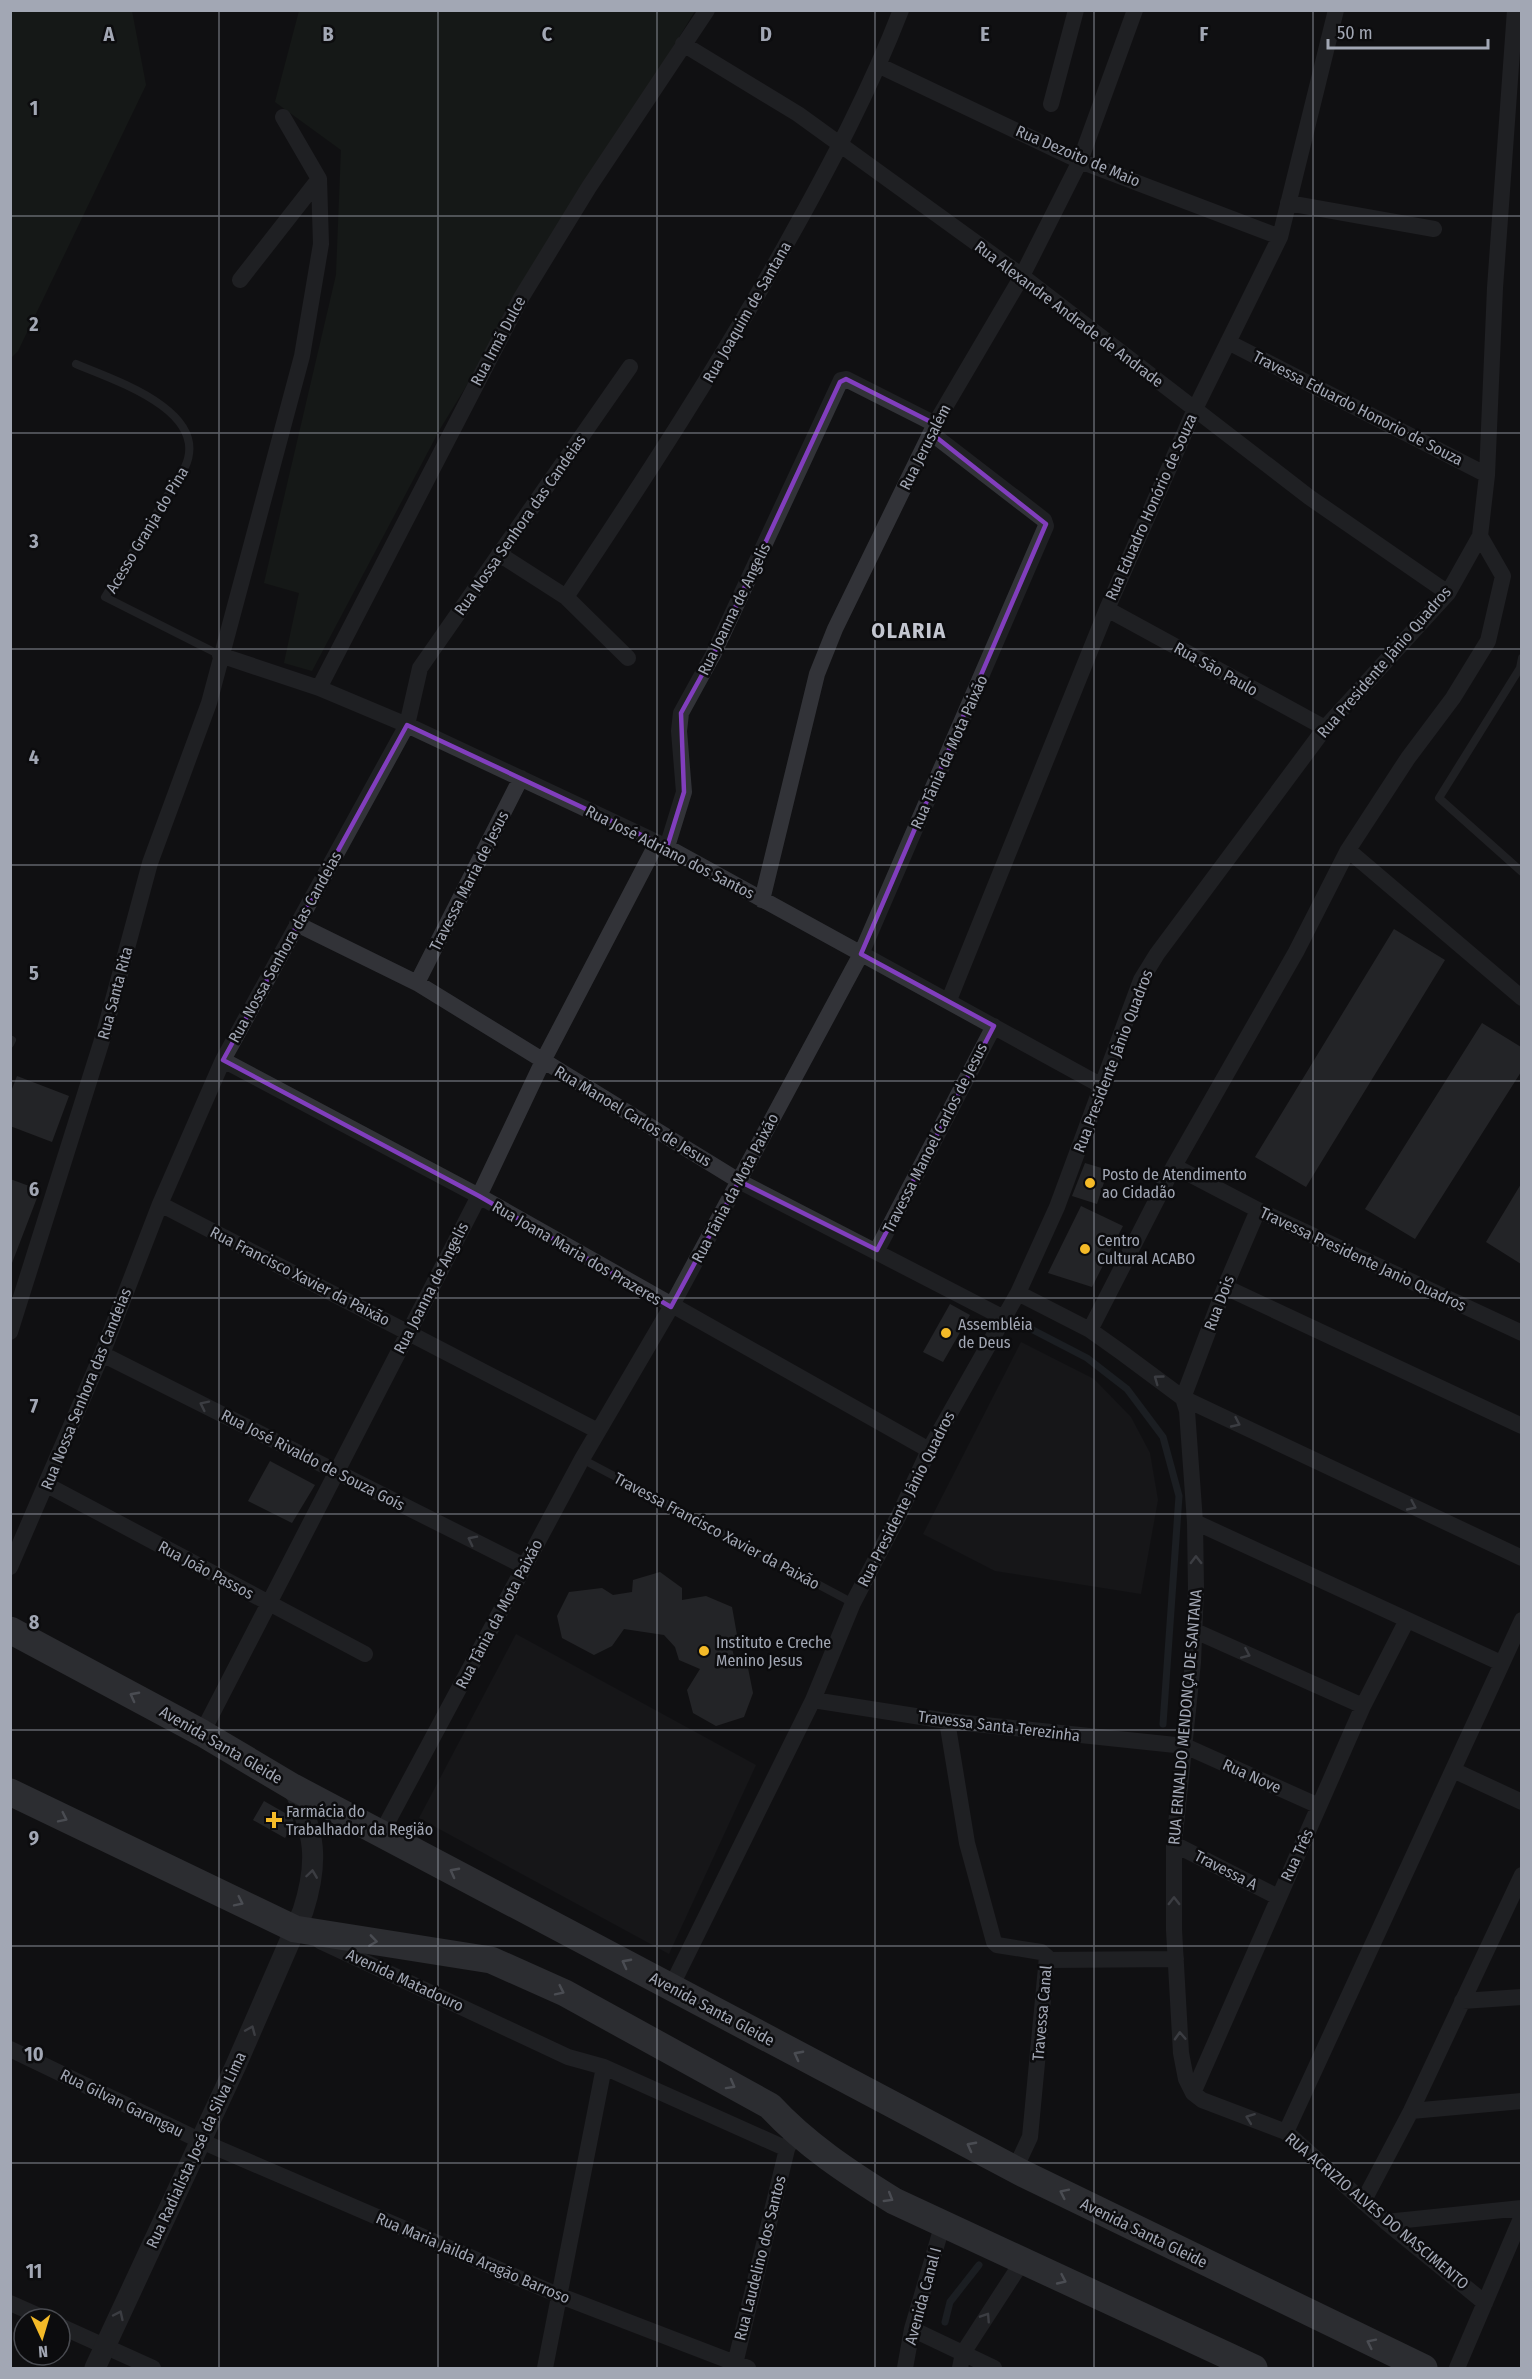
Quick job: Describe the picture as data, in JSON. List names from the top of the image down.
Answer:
{
  "streets": {
    "main road": ["Avenida Santa Gleide", "Avenida Matadouro"],
    "street": [
      "Rua Dezoito de Maio",
      "Rua Joaquim de Santana",
      "Rua Alexandre Andrade de Andrade",
      "Rua Irmã Dulce",
      "Travessa Eduardo Honorio de Souza",
      "Rua Jerusalém",
      "Rua Eduadro Honório de Souza",
      "Rua Nossa Senhora das Candeias",
      "Rua Joanna de Angelis",
      "Rua Presidente Jânio Quadros",
      "Rua São Paulo",
      "Rua Tânia da Mota Paixão",
      "Rua José Adriano dos Santos",
      "Travessa Maria de Jesus",
      "Rua Santa Rita",
      "Rua Manoel Carlos de Jesus",
      "Travessa Manoel Carlos de Jesus",
      "Rua Joana Maria dos Prazeres",
      "Travessa Presidente Janio Quadros",
      "Rua Francisco Xavier da Paixão",
      "Rua Dois",
      "Rua José Rivaldo de Souza Goís",
      "Rua João Passos",
      "RUA ERINALDO MENDONÇA DE SANTANA",
      "Travessa Santa Terezinha",
      "Rua Nove",
      "Rua Três",
      "Travessa A",
      "Travessa Canal",
      "Rua Gilvan Garangau",
      "Rua Radialista José da Silva Lima",
      "RUA ACRIZIO ALVES DO NASCIMENTO",
      "Rua Maria Jailda Aragão Barroso",
      "Rua Laudelino dos Santos",
      "Avenida Canal I"
    ],
    "lane": ["Acesso Granja do Pina", "Travessa Francisco Xavier da Paixão"]
  },
  "crossings": [
    ["Rua Dezoito de Maio", "Rua Joaquim de Santana"],
    ["Rua Dezoito de Maio", "Rua Jerusalém"],
    ["Rua Dezoito de Maio", "Rua Eduadro Honório de Souza"],
    ["Rua Joaquim de Santana", "Rua Alexandre Andrade de Andrade"],
    ["Rua Alexandre Andrade de Andrade", "Rua Irmã Dulce"],
    ["Rua Alexandre Andrade de Andrade", "Rua Jerusalém"],
    ["Rua Alexandre Andrade de Andrade", "Rua Eduadro Honório de Souza"],
    ["Rua Alexandre Andrade de Andrade", "Rua Presidente Jânio Quadros"],
    ["Rua Irmã Dulce", "Rua José Adriano dos Santos"],
    ["Travessa Eduardo Honorio de Souza", "Rua Eduadro Honório de Souza"],
    ["Travessa Eduardo Honorio de Souza", "Rua Presidente Jânio Quadros"],
    ["Rua Jerusalém", "Rua Joanna de Angelis"],
    ["Rua Jerusalém", "Rua Tânia da Mota Paixão"],
    ["Rua Jerusalém", "Rua José Adriano dos Santos"],
    ["Rua Eduadro Honório de Souza", "Rua São Paulo"],
    ["Rua Eduadro Honório de Souza", "Rua José Adriano dos Santos"],
    ["Rua Nossa Senhora das Candeias", "Rua José Adriano dos Santos"],
    ["Rua Nossa Senhora das Candeias", "Rua Manoel Carlos de Jesus"],
    ["Rua Nossa Senhora das Candeias", "Rua Joana Maria dos Prazeres"],
    ["Rua Nossa Senhora das Candeias", "Rua Francisco Xavier da Paixão"],
    ["Rua Nossa Senhora das Candeias", "Rua José Rivaldo de Souza Goís"],
    ["Rua Nossa Senhora das Candeias", "Rua João Passos"],
    ["Acesso Granja do Pina", "Rua José Adriano dos Santos"],
    ["Acesso Granja do Pina", "Rua Santa Rita"],
    ["Rua Joanna de Angelis", "Rua Tânia da Mota Paixão"],
    ["Rua Joanna de Angelis", "Rua José Adriano dos Santos"],
    ["Rua Joanna de Angelis", "Rua Manoel Carlos de Jesus"],
    ["Rua Joanna de Angelis", "Rua Joana Maria dos Prazeres"],
    ["Rua Joanna de Angelis", "Rua Francisco Xavier da Paixão"],
    ["Rua Joanna de Angelis", "Rua José Rivaldo de Souza Goís"],
    ["Rua Joanna de Angelis", "Rua João Passos"],
    ["Rua Joanna de Angelis", "Avenida Santa Gleide"],
    ["Rua Presidente Jânio Quadros", "Rua São Paulo"],
    ["Rua Presidente Jânio Quadros", "Rua José Adriano dos Santos"],
    ["Rua Presidente Jânio Quadros", "Rua Manoel Carlos de Jesus"],
    ["Rua Presidente Jânio Quadros", "Rua Joana Maria dos Prazeres"],
    ["Rua Presidente Jânio Quadros", "Travessa Francisco Xavier da Paixão"],
    ["Rua Presidente Jânio Quadros", "Travessa Santa Terezinha"],
    ["Rua Presidente Jânio Quadros", "Avenida Santa Gleide"],
    ["Rua Tânia da Mota Paixão", "Rua José Adriano dos Santos"],
    ["Rua Tânia da Mota Paixão", "Rua Manoel Carlos de Jesus"],
    ["Rua Tânia da Mota Paixão", "Rua Joana Maria dos Prazeres"],
    ["Rua Tânia da Mota Paixão", "Rua Francisco Xavier da Paixão"],
    ["Rua Tânia da Mota Paixão", "Rua José Rivaldo de Souza Goís"],
    ["Rua Tânia da Mota Paixão", "Travessa Francisco Xavier da Paixão"],
    ["Rua Tânia da Mota Paixão", "Avenida Santa Gleide"],
    ["Rua José Adriano dos Santos", "Travessa Maria de Jesus"],
    ["Rua José Adriano dos Santos", "Rua Santa Rita"],
    ["Rua José Adriano dos Santos", "Travessa Manoel Carlos de Jesus"],
    ["Travessa Maria de Jesus", "Rua Manoel Carlos de Jesus"],
    ["Rua Manoel Carlos de Jesus", "Travessa Manoel Carlos de Jesus"],
    ["Travessa Presidente Janio Quadros", "Rua Dois"],
    ["Rua Dois", "RUA ERINALDO MENDONÇA DE SANTANA"],
    ["RUA ERINALDO MENDONÇA DE SANTANA", "Travessa Santa Terezinha"],
    ["RUA ERINALDO MENDONÇA DE SANTANA", "Rua Nove"],
    ["RUA ERINALDO MENDONÇA DE SANTANA", "Travessa A"],
    ["Travessa Santa Terezinha", "Rua Nove"],
    ["Travessa Santa Terezinha", "Travessa Canal"],
    ["Avenida Santa Gleide", "Travessa Canal"],
    ["Avenida Santa Gleide", "Rua Radialista José da Silva Lima"],
    ["Rua Nove", "Rua Três"],
    ["Rua Três", "Travessa A"],
    ["Rua Três", "RUA ACRIZIO ALVES DO NASCIMENTO"],
    ["Avenida Matadouro", "Rua Radialista José da Silva Lima"],
    ["Avenida Matadouro", "Rua Laudelino dos Santos"],
    ["Rua Gilvan Garangau", "Rua Radialista José da Silva Lima"],
    ["Rua Gilvan Garangau", "Rua Maria Jailda Aragão Barroso"],
    ["Rua Radialista José da Silva Lima", "Rua Maria Jailda Aragão Barroso"],
    ["Rua Maria Jailda Aragão Barroso", "Rua Laudelino dos Santos"]
  ],
  "one_way": [
    "Rua José Rivaldo de Souza Goís",
    "RUA ERINALDO MENDONÇA DE SANTANA",
    "Avenida Matadouro",
    "Rua Radialista José da Silva Lima"
  ],
  "districts": ["OLARIA"],
  "places": {
    "other": [
      "Posto de Atendimento ao Cidadão",
      "Centro Cultural ACABO",
      "Assembléia de Deus",
      "Instituto e Creche Menino Jesus"
    ],
    "health": ["Farmácia do Trabalhador da Região"]
  },
  "scale_bar": "50 m",
  "north": "bottom",
  "grid": {
    "columns": [
      "A",
      "B",
      "C",
      "D",
      "E",
      "F"
    ],
    "rows": [
      "1",
      "2",
      "3",
      "4",
      "5",
      "6",
      "7",
      "8",
      "9",
      "10",
      "11"
    ]
  }
}
